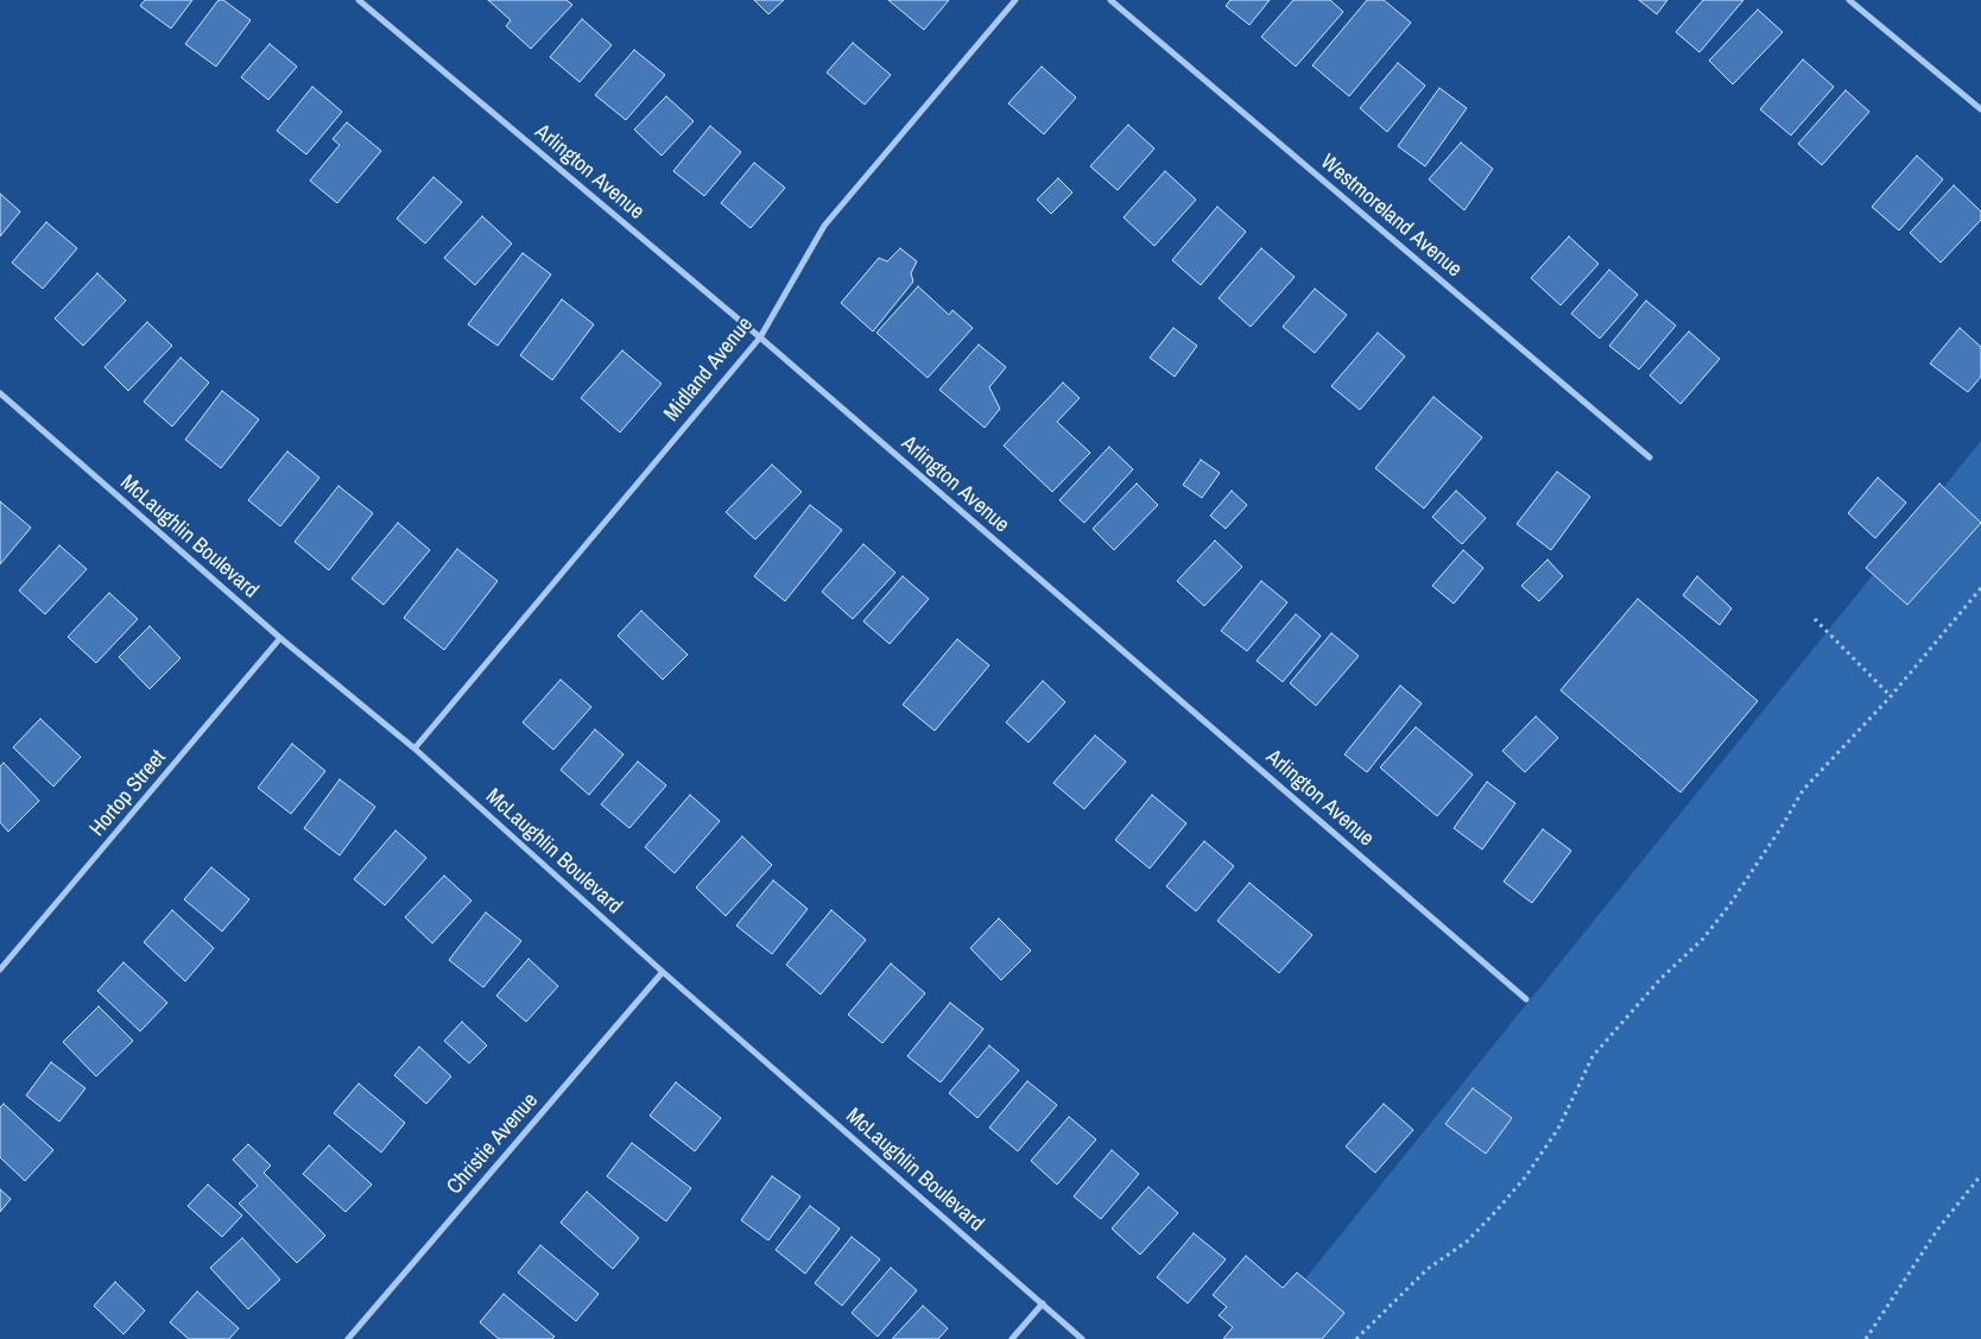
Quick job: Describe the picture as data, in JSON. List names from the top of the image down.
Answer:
{
  "streets": {
    "street": [
      "Arlington Avenue",
      "Westmoreland Avenue",
      "Midland Avenue",
      "McLaughlin Boulevard",
      "Hortop Street",
      "Christie Avenue"
    ]
  },
  "crossings": [
    ["Arlington Avenue", "Midland Avenue"],
    ["Midland Avenue", "McLaughlin Boulevard"],
    ["McLaughlin Boulevard", "Hortop Street"],
    ["McLaughlin Boulevard", "Christie Avenue"]
  ]
}
